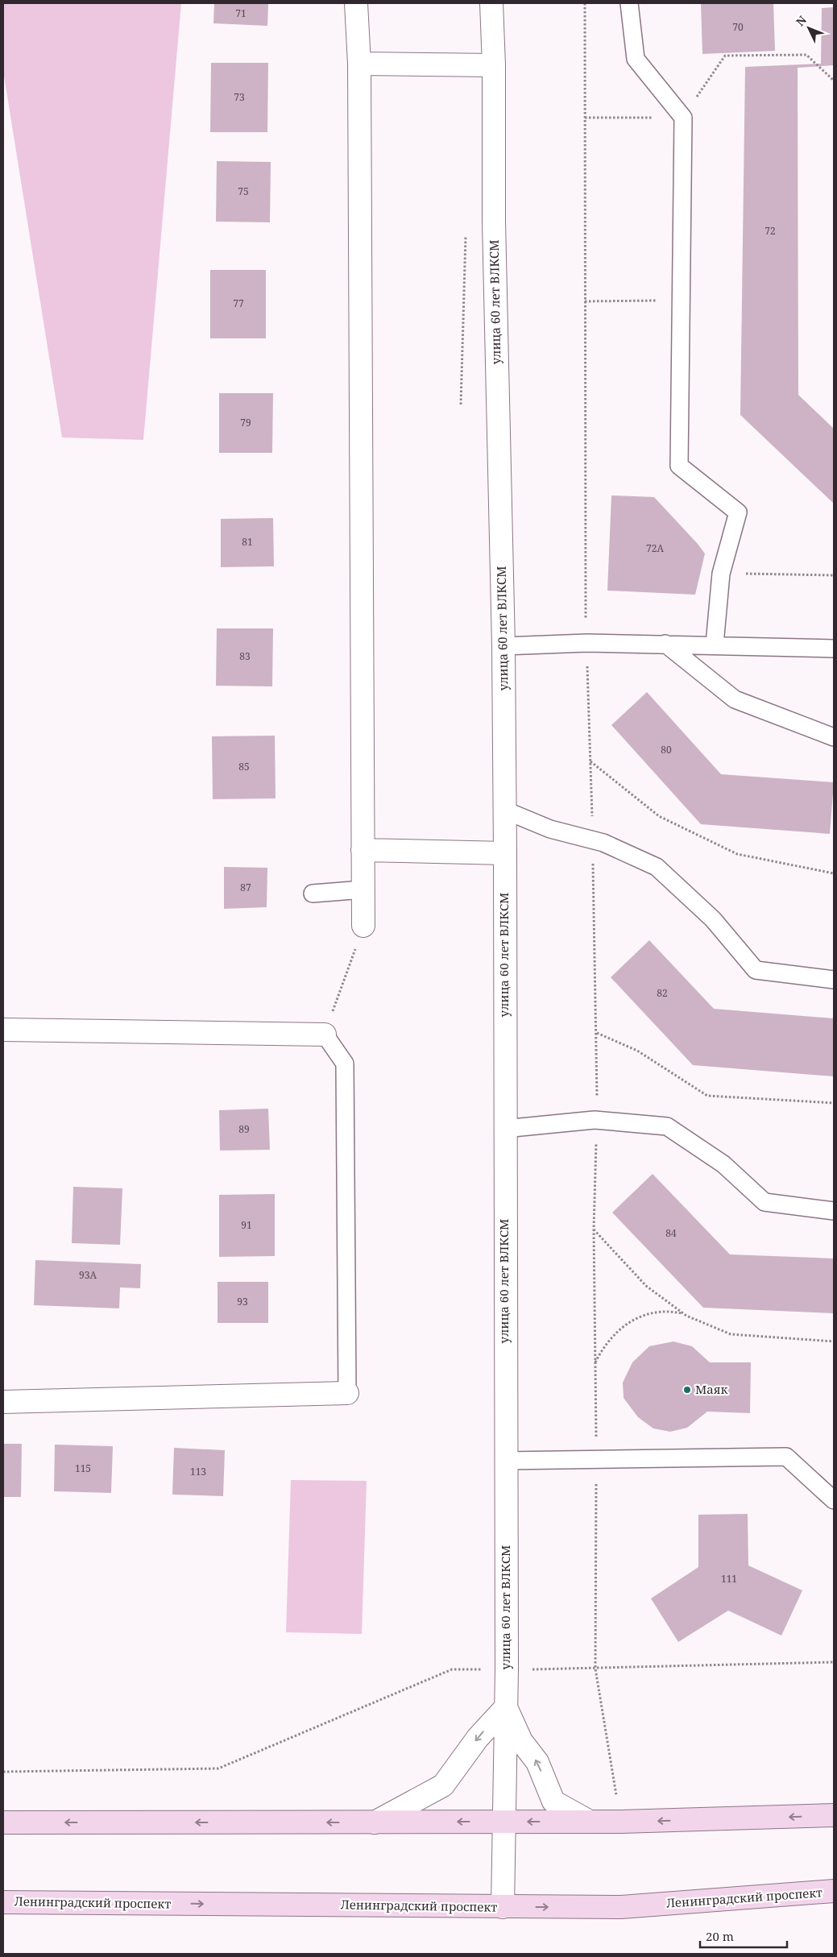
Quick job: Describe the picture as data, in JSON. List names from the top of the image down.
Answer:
{
  "streets": {
    "main road": ["Ленинградский проспект"],
    "street": ["улица 60 лет ВЛКСМ"]
  },
  "crossings": [
    ["улица 60 лет ВЛКСМ", "Ленинградский проспект"]
  ],
  "places": ["Маяк"],
  "house_numbers": [
    "71",
    "70",
    "73",
    "75",
    "72",
    "77",
    "79",
    "81",
    "72А",
    "83",
    "80",
    "85",
    "87",
    "82",
    "89",
    "91",
    "84",
    "93А",
    "93",
    "115",
    "113",
    "111"
  ],
  "scale_bar": "20 m",
  "north": "top left"
}
